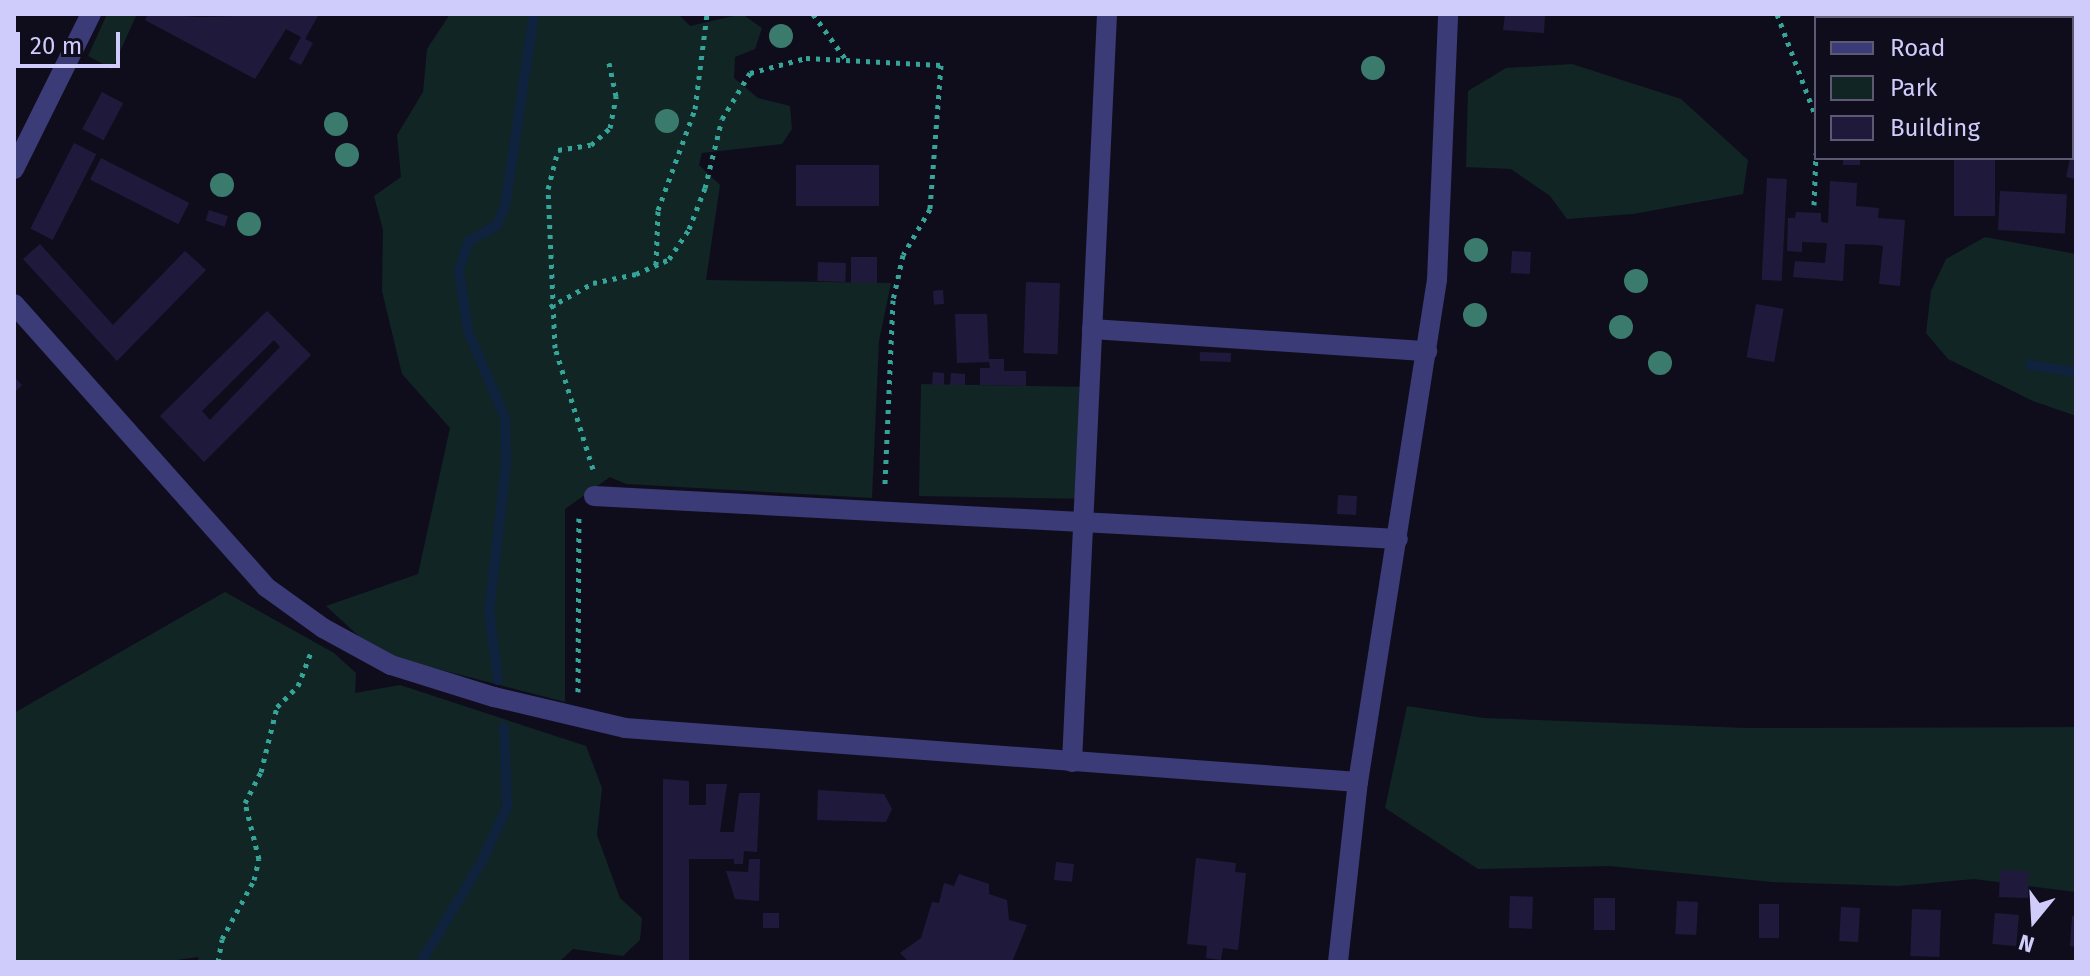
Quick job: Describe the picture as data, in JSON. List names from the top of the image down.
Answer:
{
  "legend": ["Road", "Park", "Building"],
  "scale_bar": "20 m",
  "north": "bottom"
}
